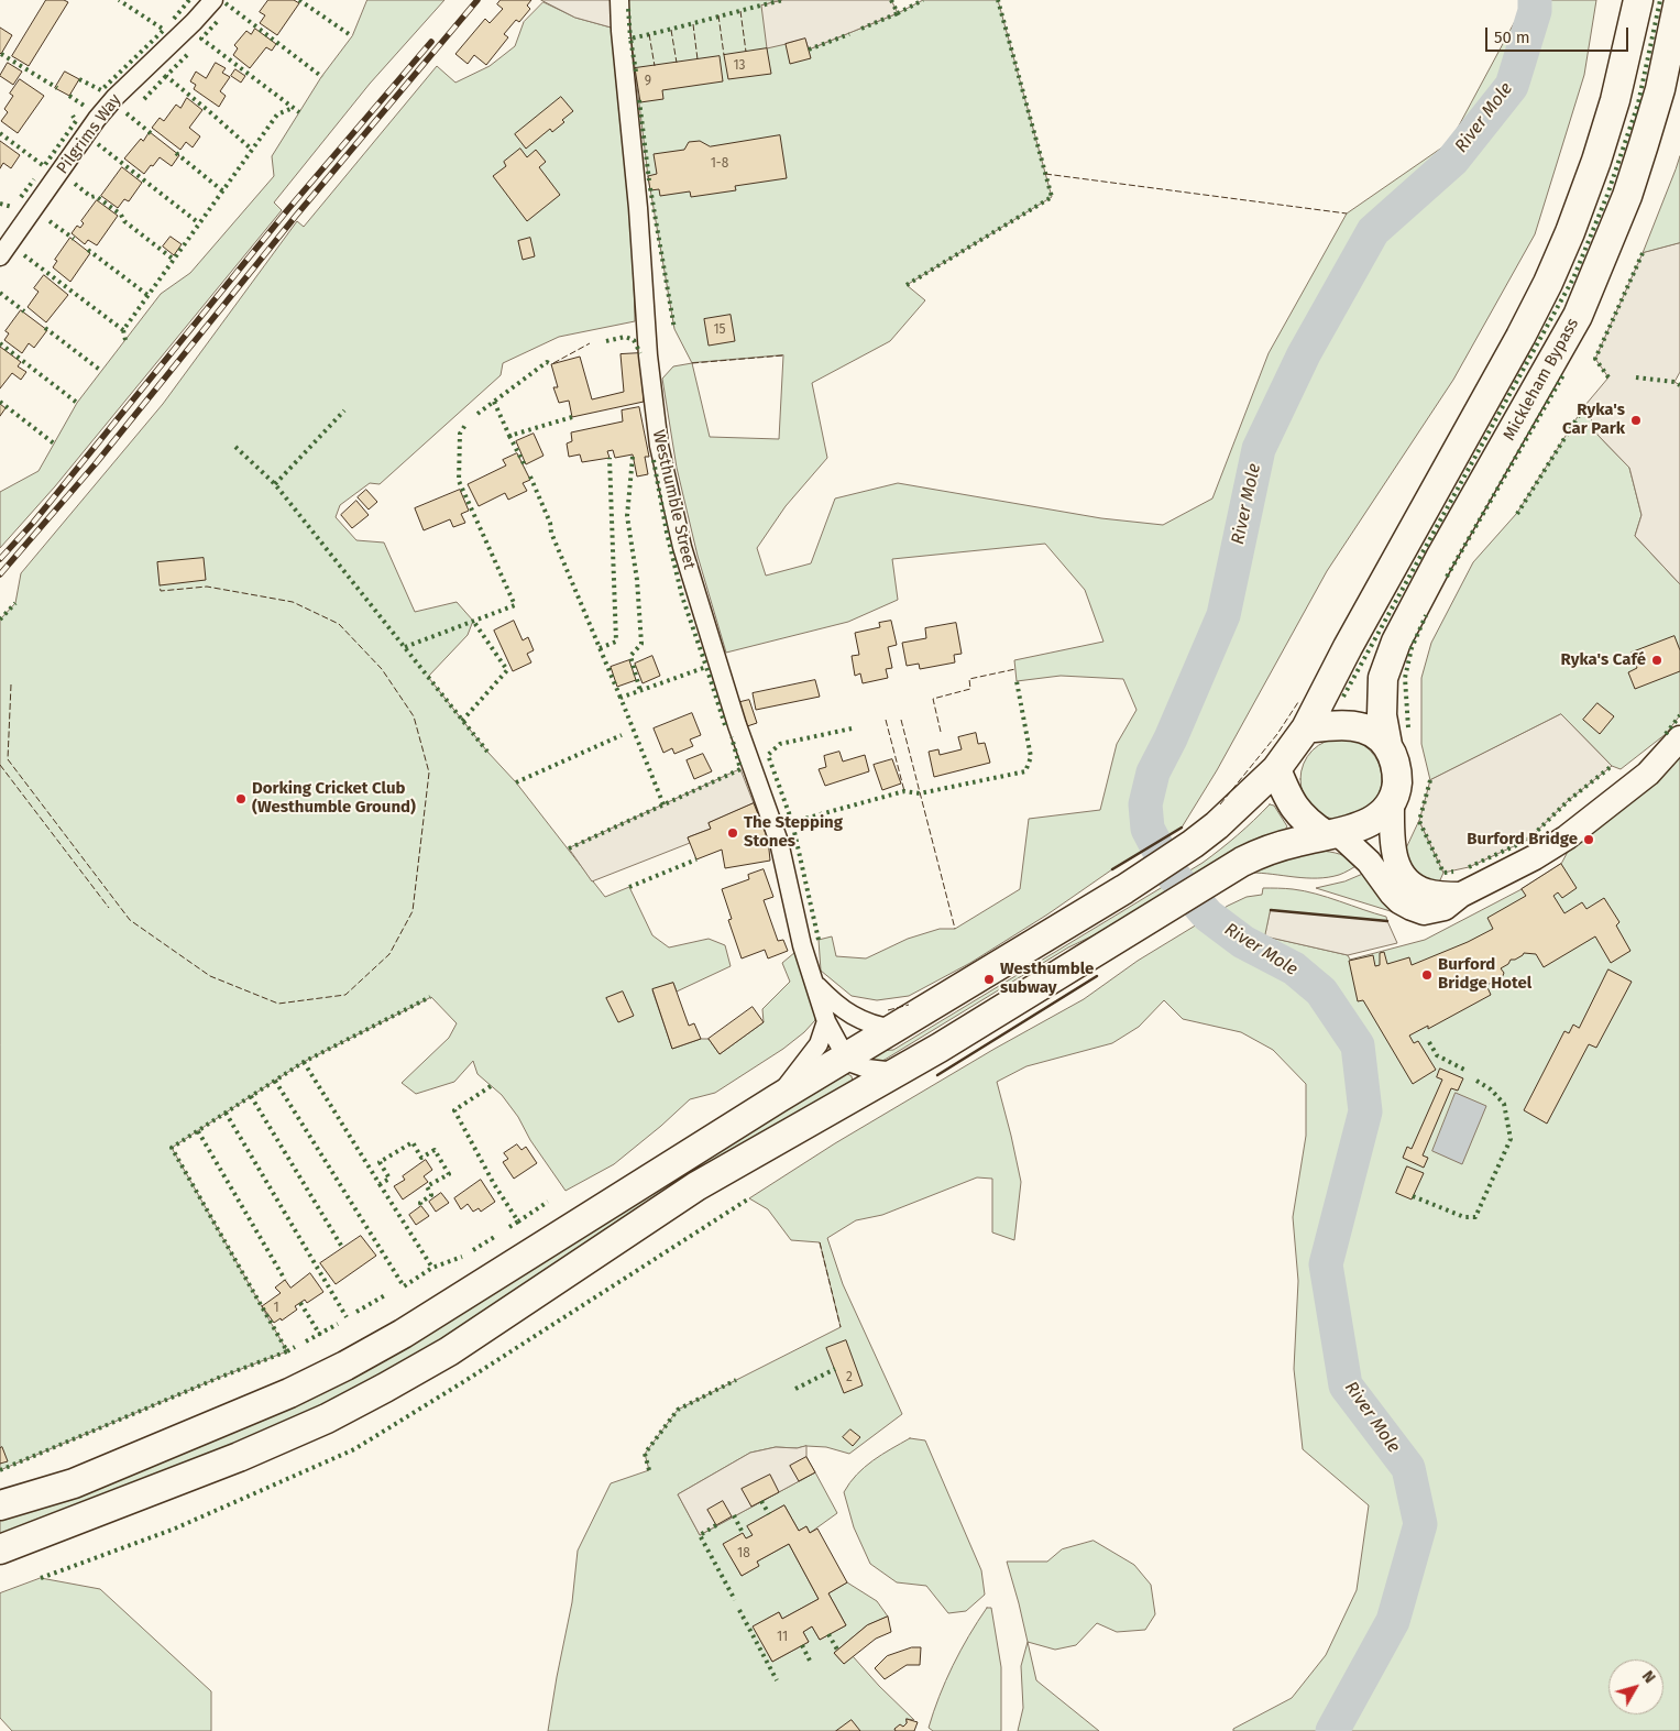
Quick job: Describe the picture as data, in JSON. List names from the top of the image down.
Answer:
{
  "streets": {
    "highway": ["Mickleham Bypass"],
    "street": ["Pilgrims Way", "Westhumble Street"]
  },
  "water": ["River Mole"],
  "places": [
    "Ryka's Car Park",
    "Ryka's Café",
    "Dorking Cricket Club (Westhumble Ground)",
    "The Stepping Stones",
    "Burford Bridge",
    "Burford Bridge Hotel",
    "Westhumble subway"
  ],
  "house_numbers": [
    "13",
    "9",
    "1-8",
    "15",
    "1",
    "2",
    "18",
    "11"
  ],
  "scale_bar": "50 m",
  "north": "top right"
}
